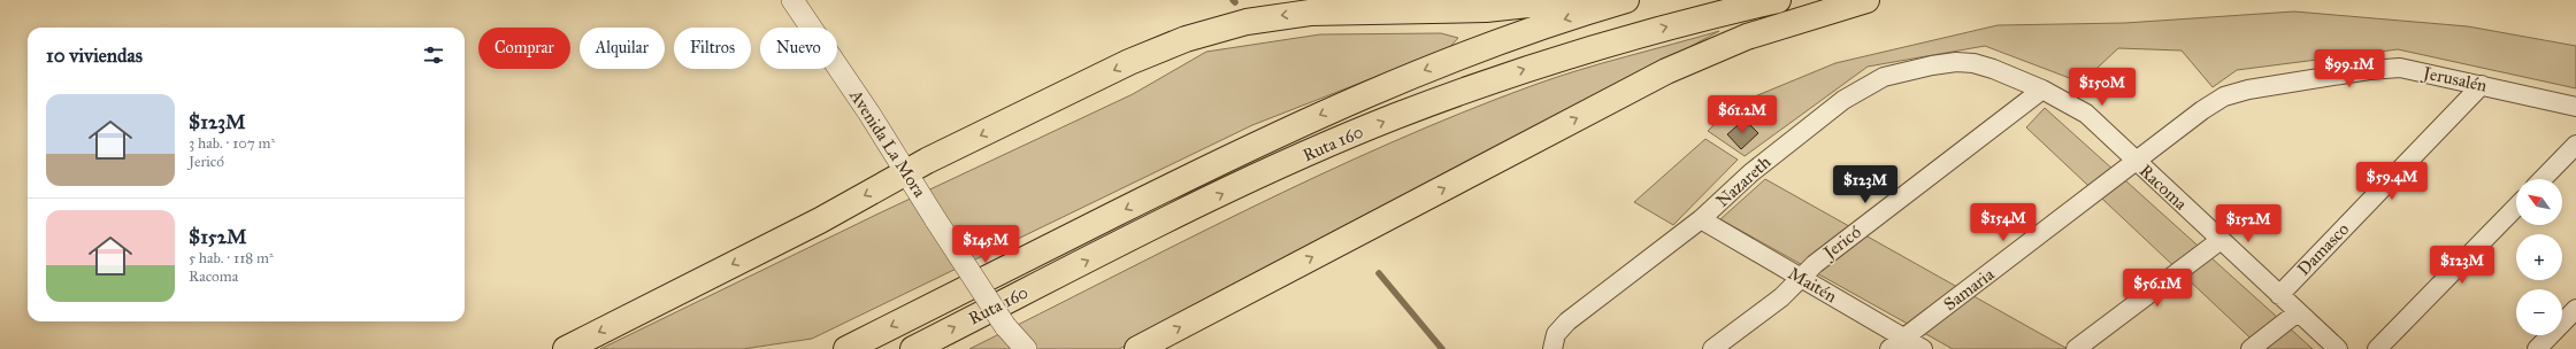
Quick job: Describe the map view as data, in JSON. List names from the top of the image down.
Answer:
{
  "streets": {
    "highway": ["Ruta 160"],
    "street": [
      "Jerusalén",
      "Avenida La Mora",
      "Nazareth",
      "Racoma",
      "Jericó",
      "Damasco",
      "Maitén",
      "Samaria"
    ]
  },
  "crossings": [
    ["Jerusalén", "Racoma"],
    ["Jerusalén", "Damasco"],
    ["Jerusalén", "Samaria"],
    ["Nazareth", "Racoma"],
    ["Nazareth", "Jericó"],
    ["Nazareth", "Maitén"],
    ["Racoma", "Jericó"],
    ["Racoma", "Damasco"],
    ["Racoma", "Samaria"],
    ["Jericó", "Maitén"],
    ["Maitén", "Samaria"]
  ],
  "north": "top left",
  "page": {
    "chip": [
      "Comprar",
      "Alquilar",
      "Filtros",
      "Nuevo"
    ],
    "heading": "10 viviendas",
    "price": [
      "$99.1M",
      "$150M",
      "$61.2M",
      "$59.4M",
      "$123M",
      "$154M",
      "$152M",
      "$145M",
      "$123M",
      "$56.1M"
    ],
    "list": [
      {
        "name": "$123M",
        "note": "3 hab. · 107 m² · Jericó"
      },
      {
        "name": "$152M",
        "note": "5 hab. · 118 m² · Racoma"
      }
    ],
    "map_buttons": ["+", "−"]
  }
}
